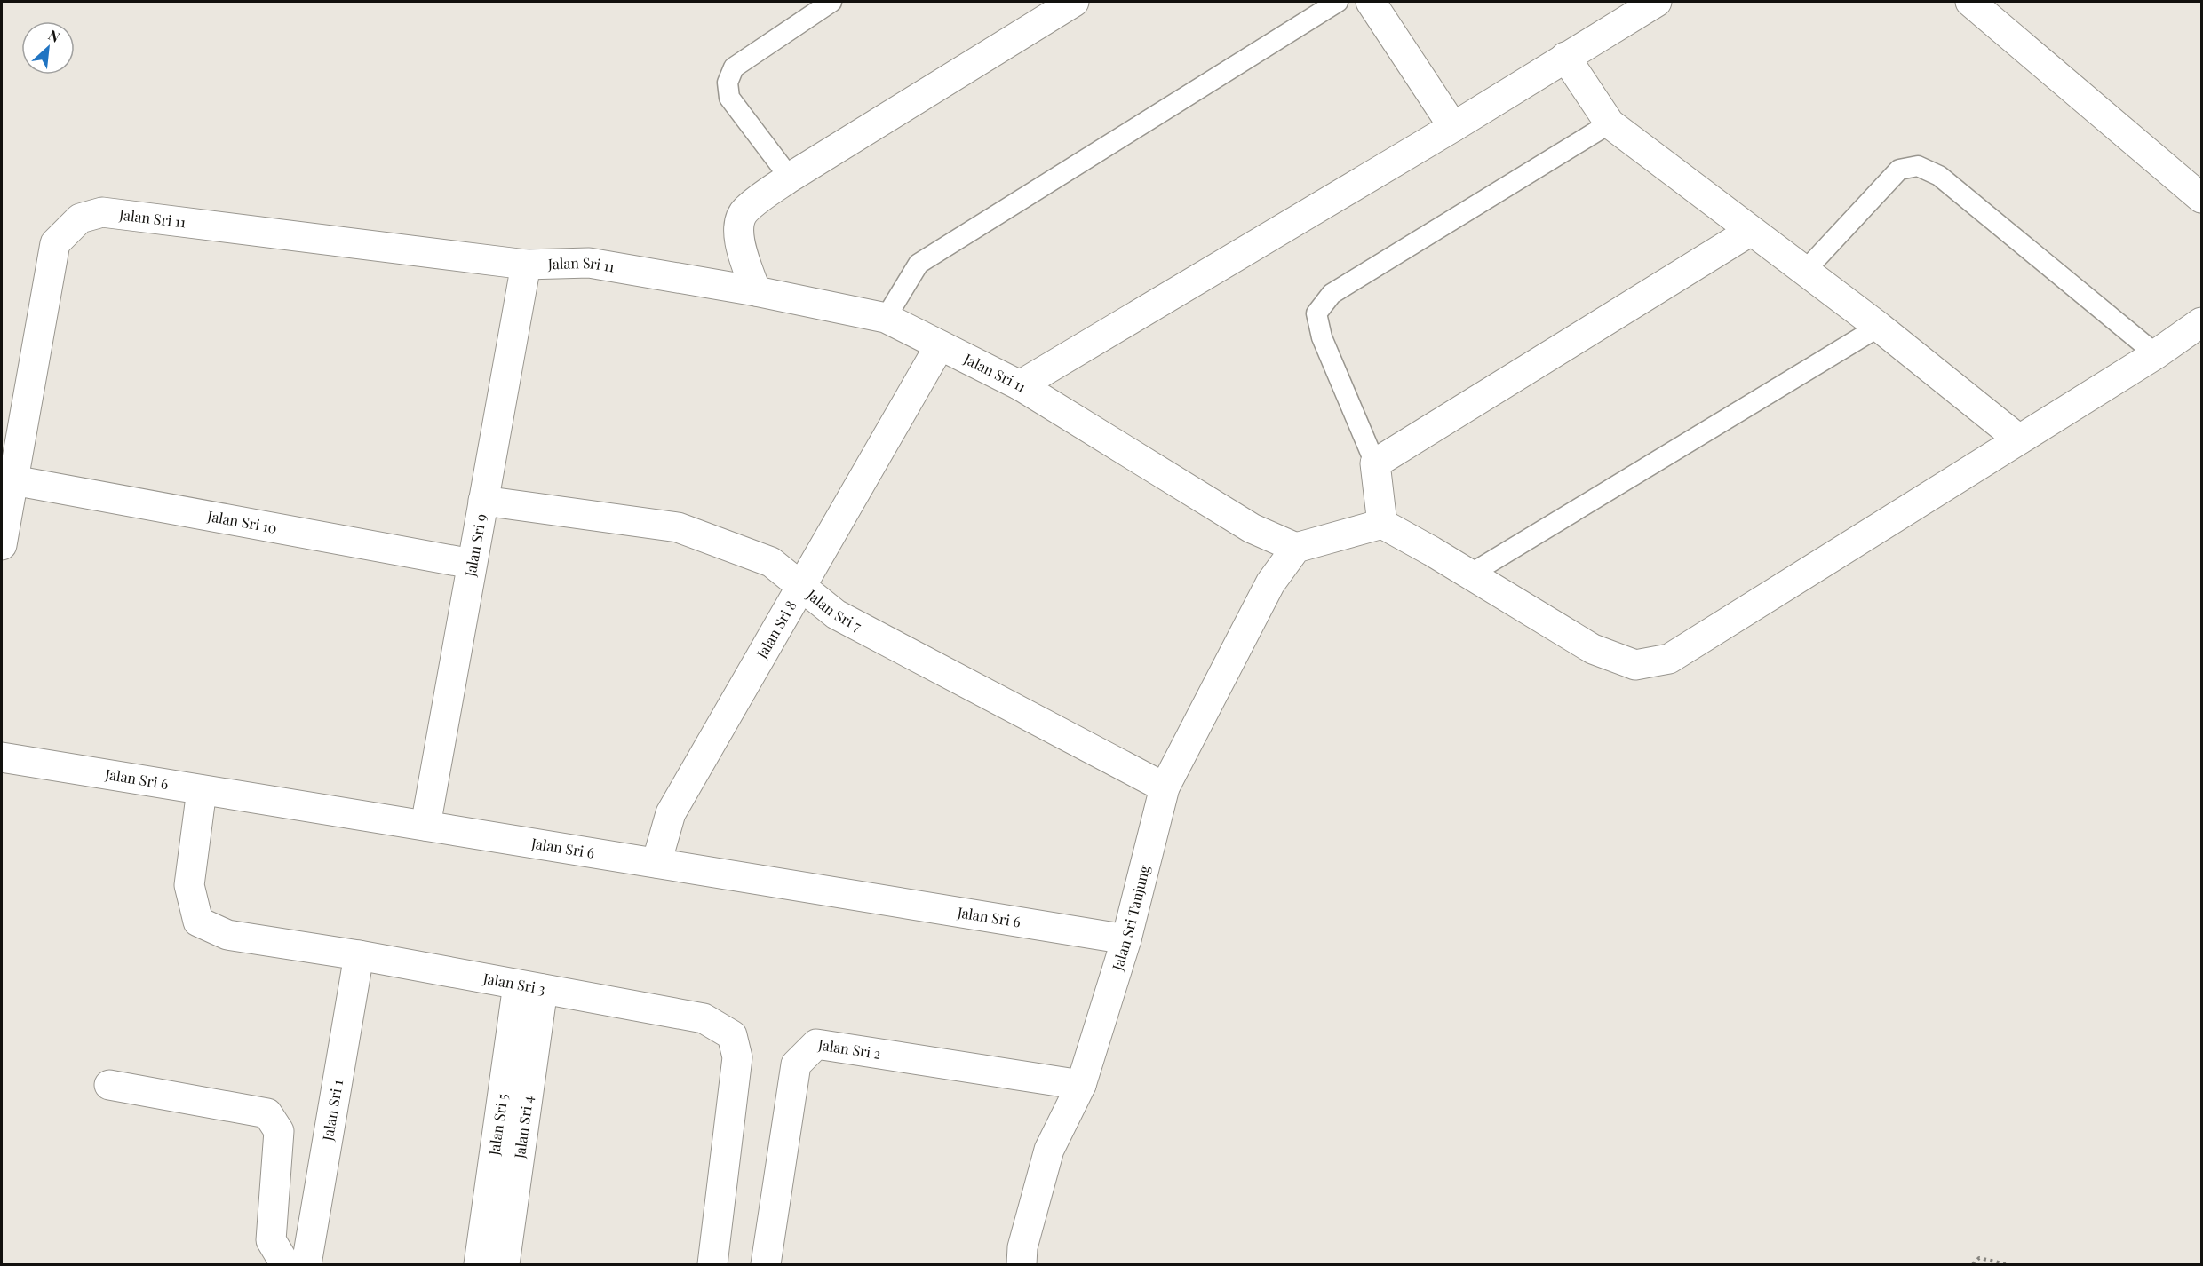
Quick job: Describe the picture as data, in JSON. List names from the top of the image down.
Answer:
{
  "streets": {
    "street": [
      "Jalan Sri 11",
      "Jalan Sri 10",
      "Jalan Sri 9",
      "Jalan Sri 7",
      "Jalan Sri 8",
      "Jalan Sri 6",
      "Jalan Sri Tanjung",
      "Jalan Sri 3",
      "Jalan Sri 2",
      "Jalan Sri 1",
      "Jalan Sri 5",
      "Jalan Sri 4"
    ]
  },
  "crossings": [
    ["Jalan Sri 11", "Jalan Sri 10"],
    ["Jalan Sri 11", "Jalan Sri 9"],
    ["Jalan Sri 11", "Jalan Sri 8"],
    ["Jalan Sri 11", "Jalan Sri Tanjung"],
    ["Jalan Sri 10", "Jalan Sri 9"],
    ["Jalan Sri 9", "Jalan Sri 7"],
    ["Jalan Sri 9", "Jalan Sri 6"],
    ["Jalan Sri 7", "Jalan Sri 8"],
    ["Jalan Sri 7", "Jalan Sri Tanjung"],
    ["Jalan Sri 8", "Jalan Sri 6"],
    ["Jalan Sri 6", "Jalan Sri Tanjung"],
    ["Jalan Sri 6", "Jalan Sri 3"],
    ["Jalan Sri Tanjung", "Jalan Sri 2"],
    ["Jalan Sri 3", "Jalan Sri 1"],
    ["Jalan Sri 3", "Jalan Sri 5"],
    ["Jalan Sri 3", "Jalan Sri 4"],
    ["Jalan Sri 5", "Jalan Sri 4"]
  ],
  "north": "top right"
}
